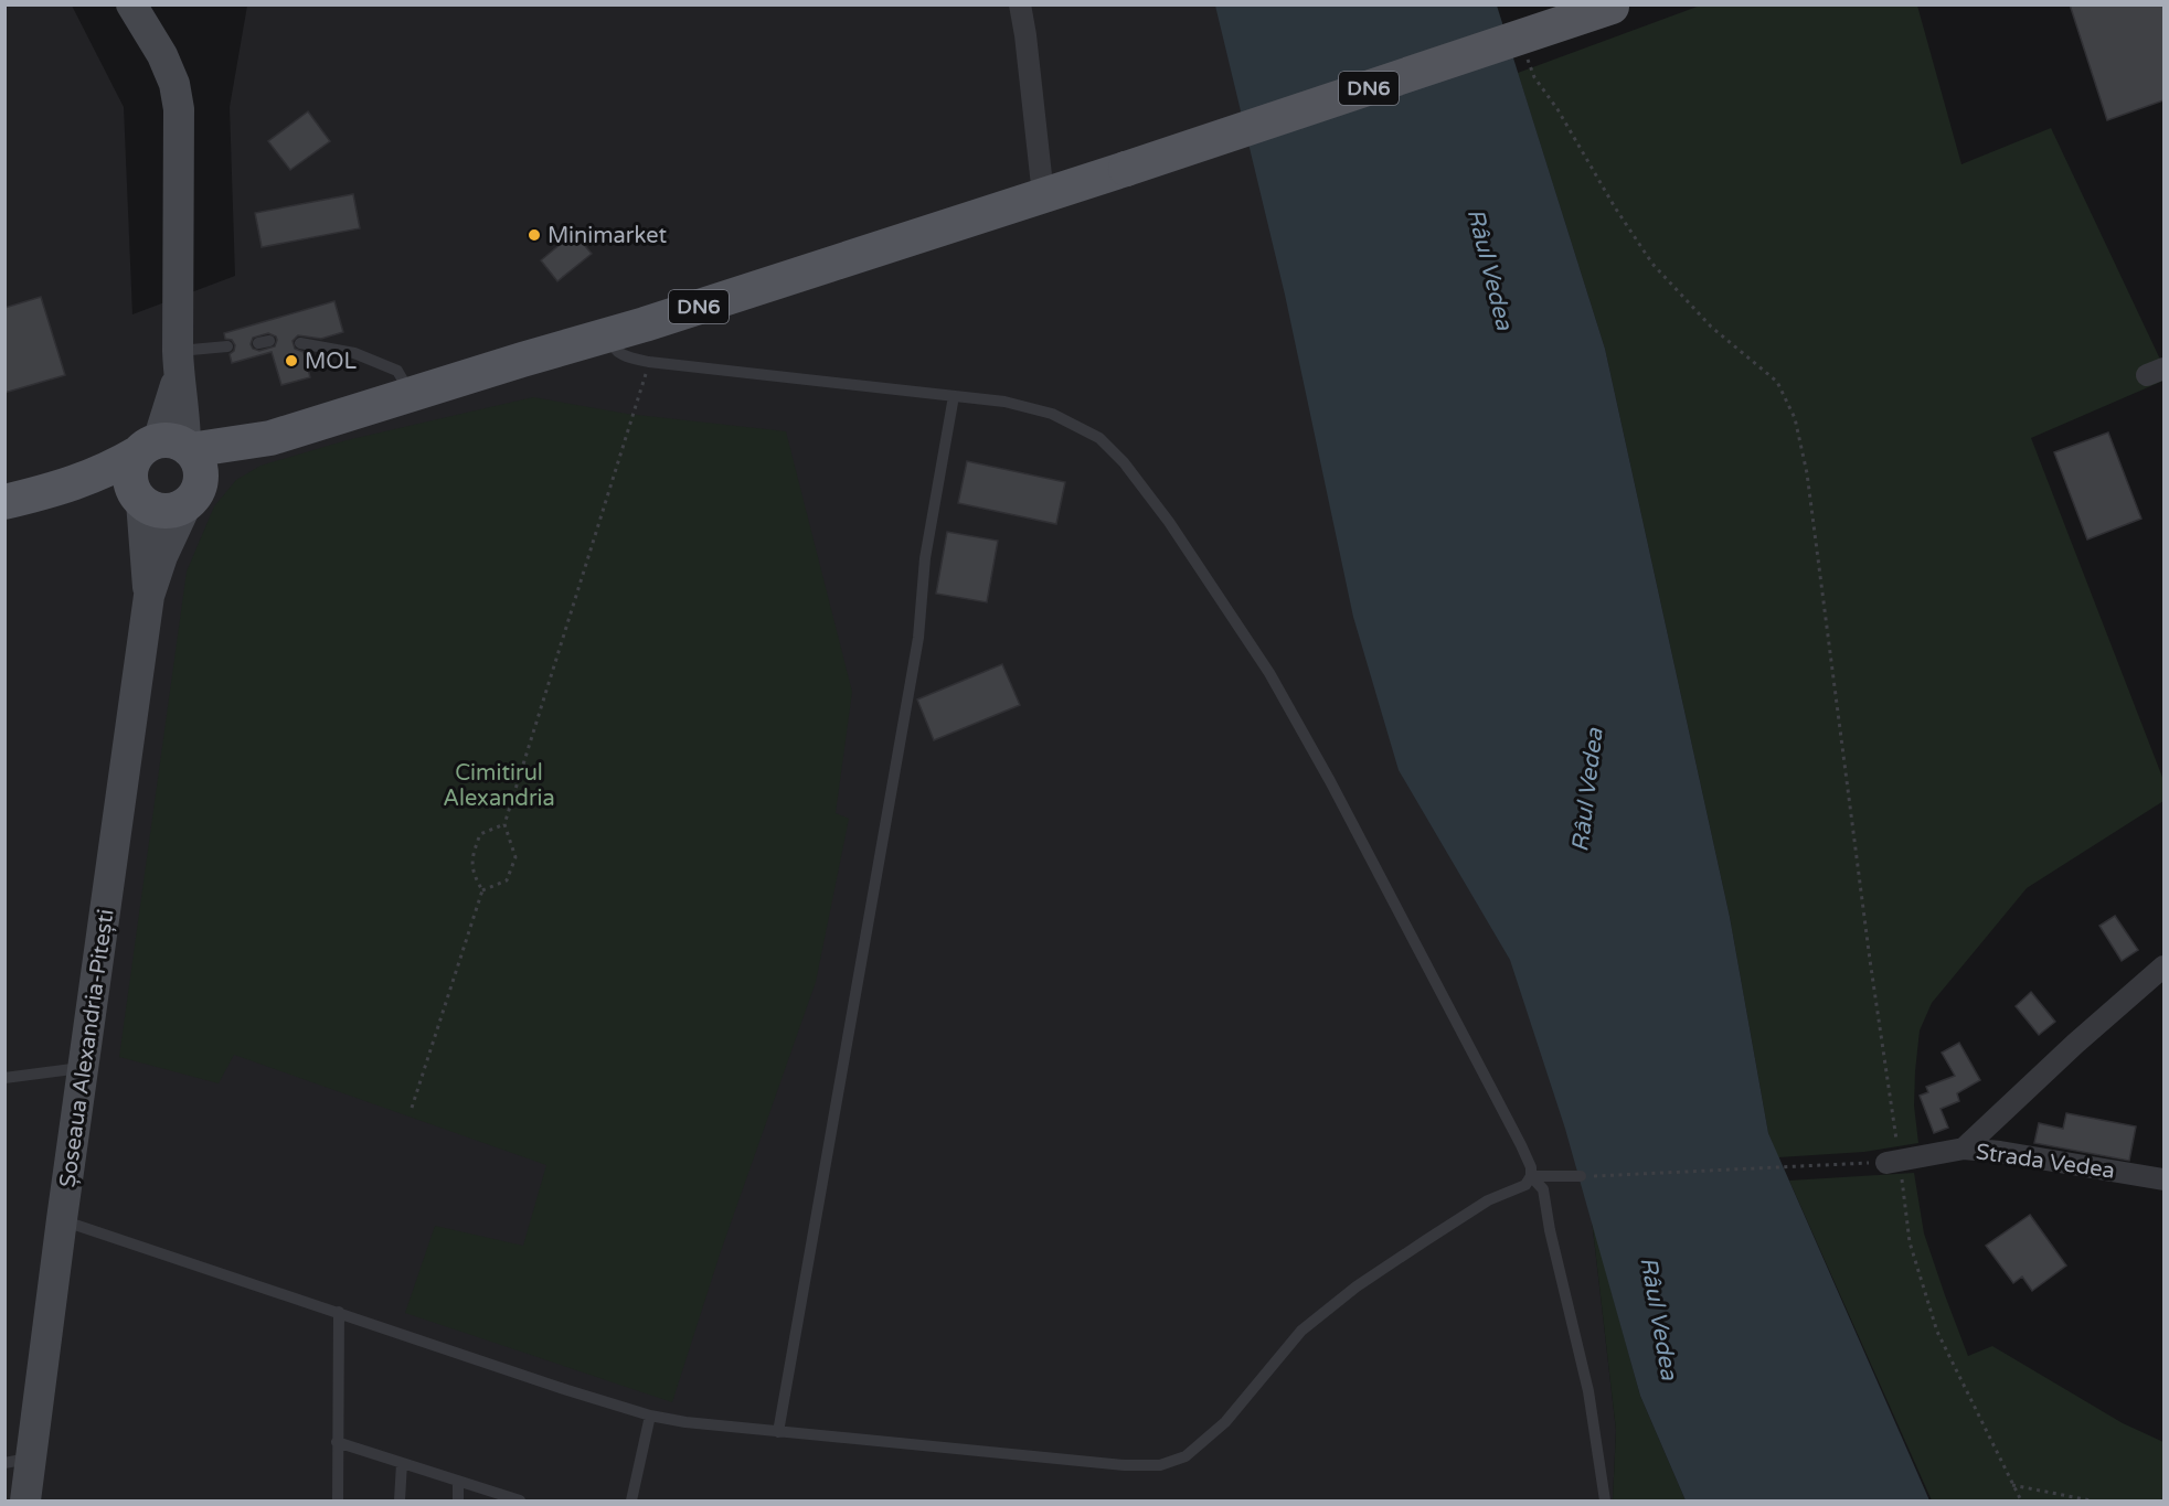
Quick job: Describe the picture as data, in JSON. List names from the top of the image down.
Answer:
{
  "streets": {
    "main road": ["DN6", "Șoseaua Alexandria-Pitești"],
    "street": ["Strada Vedea"]
  },
  "crossings": [
    ["DN6", "Șoseaua Alexandria-Pitești"]
  ],
  "water": ["Râul Vedea"],
  "parks": ["Cimitirul Alexandria"],
  "places": ["Minimarket", "MOL"]
}
